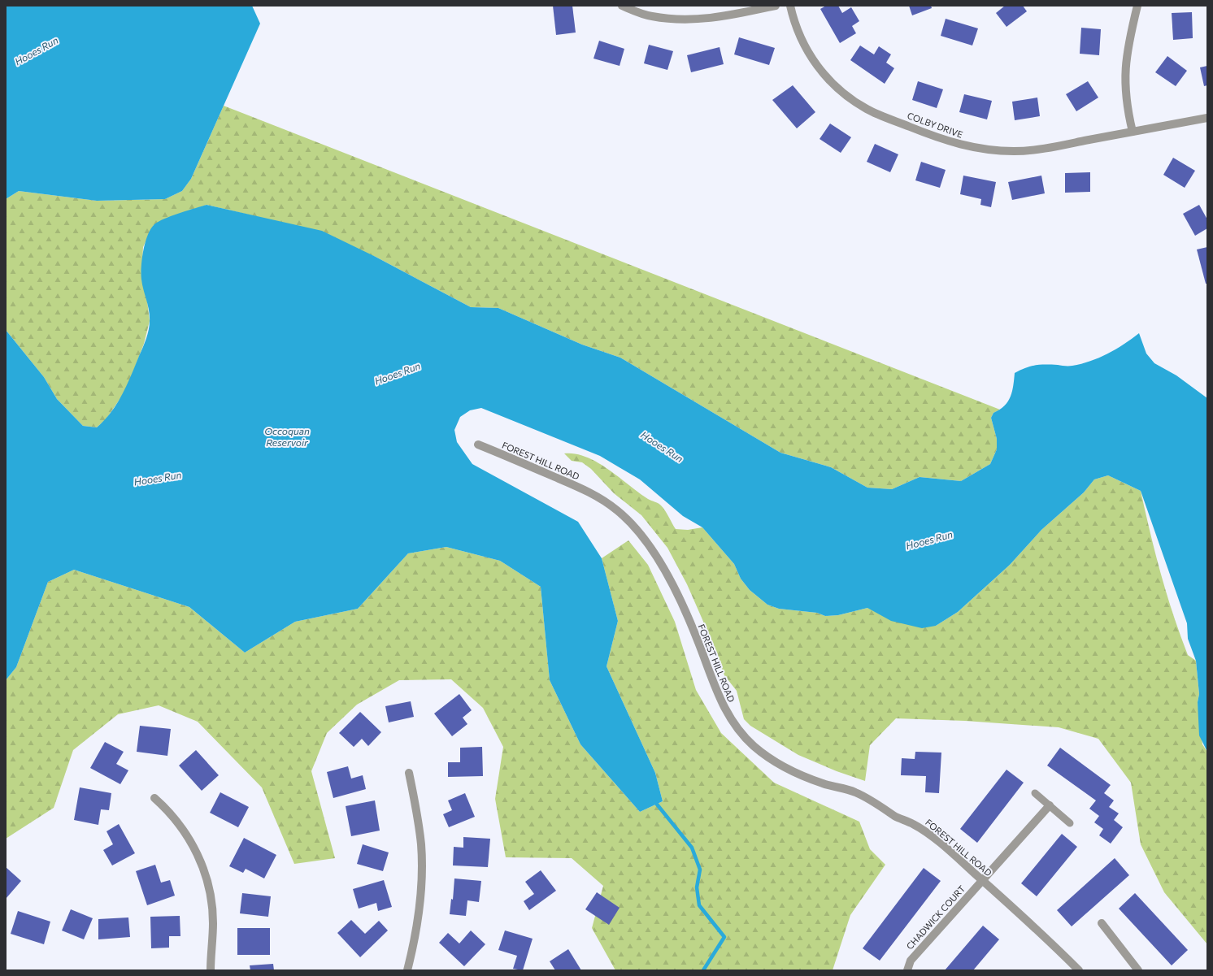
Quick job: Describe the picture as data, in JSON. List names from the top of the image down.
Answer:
{
  "streets": {
    "street": ["COLBY DRIVE", "FOREST HILL ROAD", "CHADWICK COURT"]
  },
  "crossings": [
    ["FOREST HILL ROAD", "CHADWICK COURT"]
  ],
  "water": ["Hooes Run", "Occoquan Reservoir"]
}
